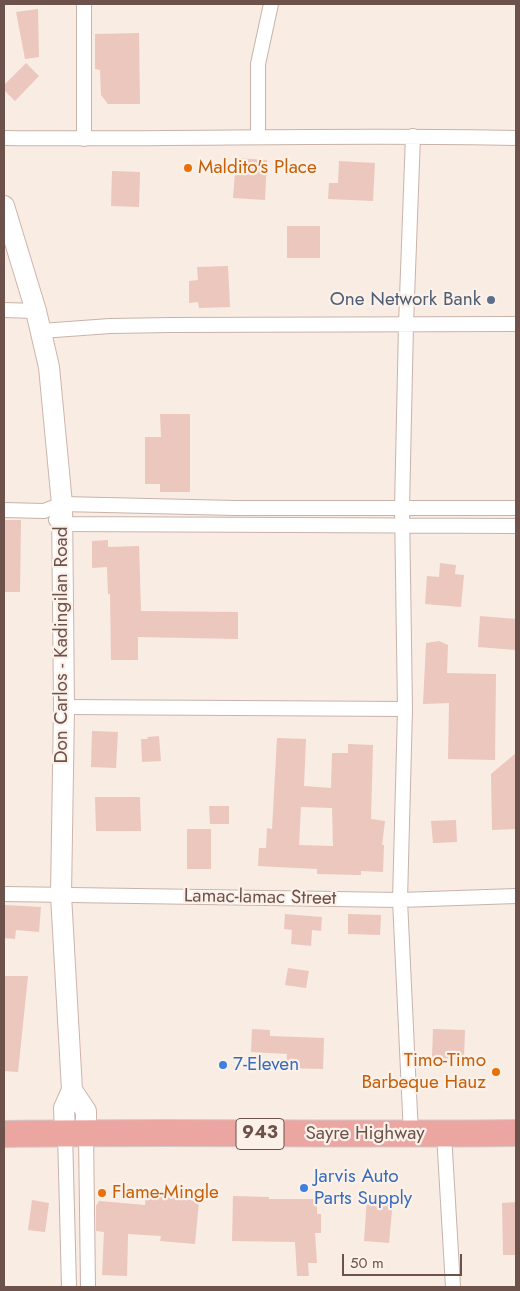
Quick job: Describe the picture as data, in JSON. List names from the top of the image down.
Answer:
{
  "streets": {
    "highway": ["943", "Sayre Highway"],
    "main road": ["Don Carlos - Kadingilan Road"],
    "street": ["Lamac-lamac Street"]
  },
  "crossings": [
    ["Don Carlos - Kadingilan Road", "Lamac-lamac Street"],
    ["Don Carlos - Kadingilan Road", "Sayre Highway"]
  ],
  "places": [
    "Maldito's Place",
    "One Network Bank",
    "7-Eleven",
    "Timo-Timo Barbeque Hauz",
    "Jarvis Auto Parts Supply",
    "Flame-Mingle"
  ],
  "scale_bar": "50 m"
}
